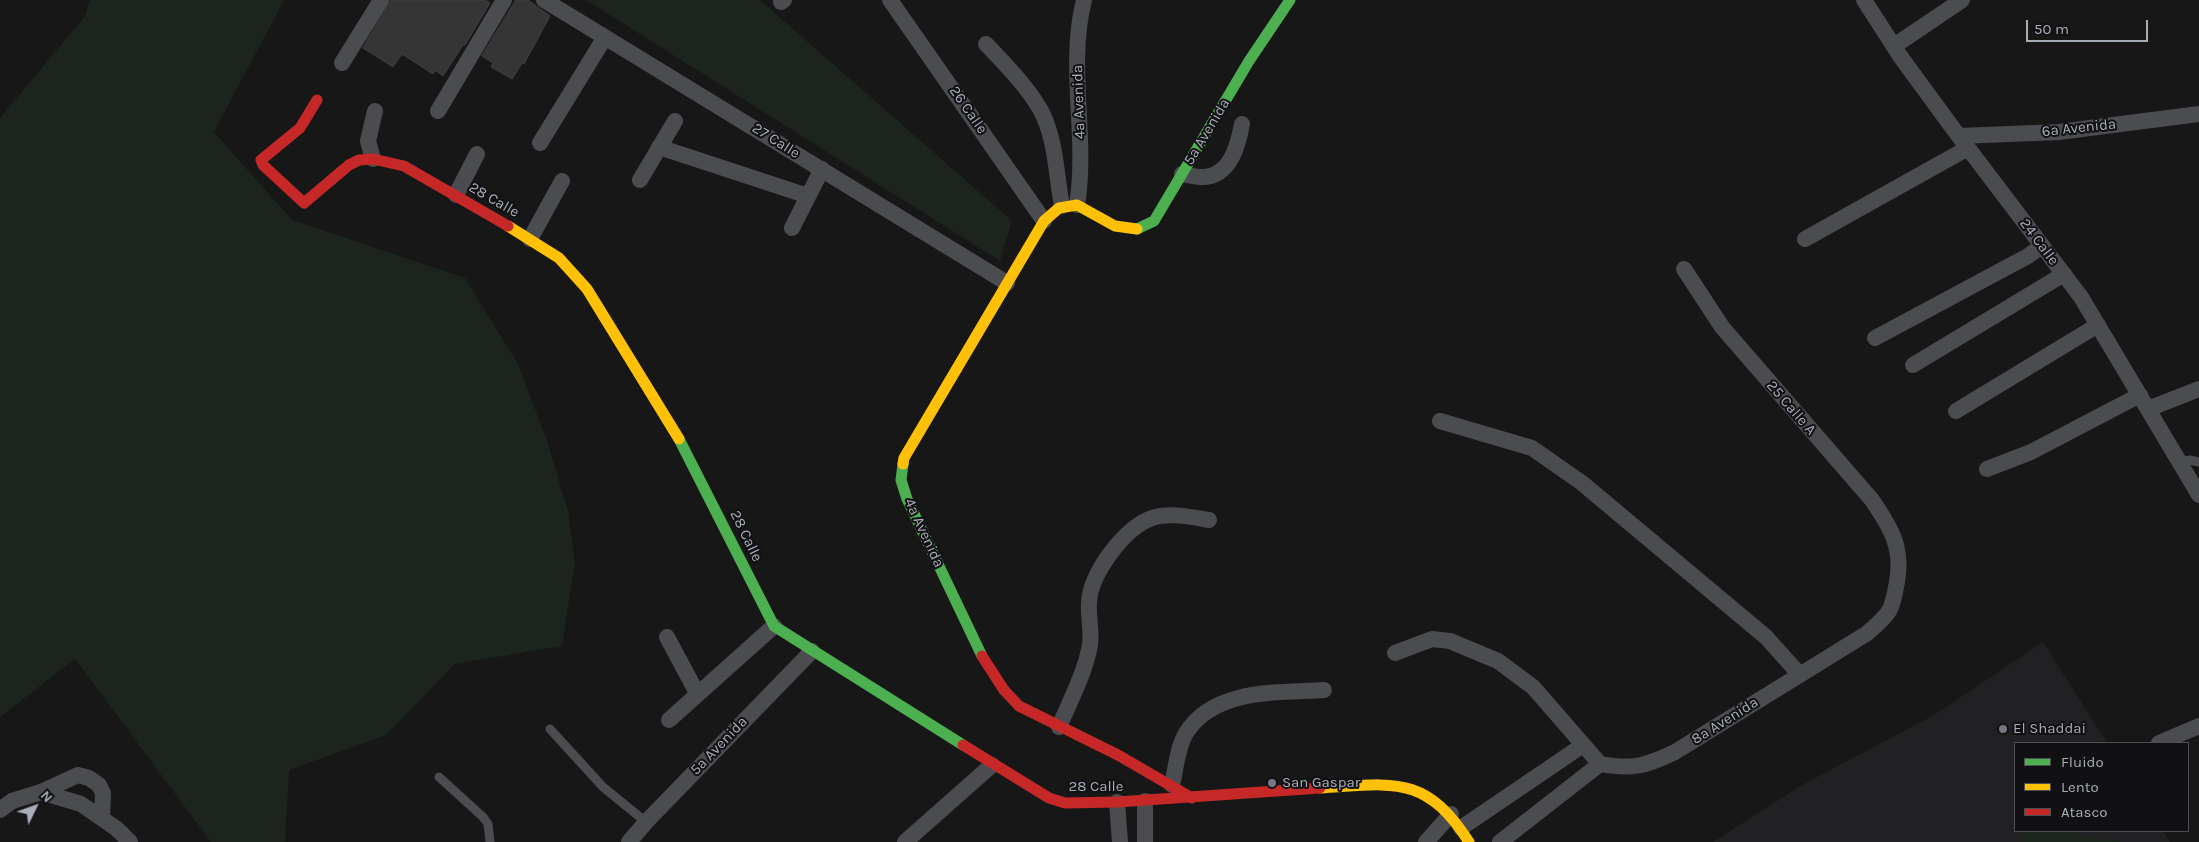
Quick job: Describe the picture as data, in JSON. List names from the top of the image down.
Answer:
{
  "streets": {
    "street": [
      "4a Avenida",
      "26 Calle",
      "6a Avenida",
      "5a Avenida",
      "27 Calle",
      "28 Calle",
      "24 Calle",
      "25 Calle A",
      "8a Avenida"
    ]
  },
  "crossings": [
    ["4a Avenida", "26 Calle"],
    ["4a Avenida", "5a Avenida"],
    ["4a Avenida", "27 Calle"],
    ["4a Avenida", "28 Calle"],
    ["6a Avenida", "24 Calle"],
    ["5a Avenida", "28 Calle"],
    ["25 Calle A", "8a Avenida"]
  ],
  "places": ["El Shaddai", "San Gaspar"],
  "legend": ["Fluido", "Lento", "Atasco"],
  "scale_bar": "50 m",
  "north": "top right"
}
